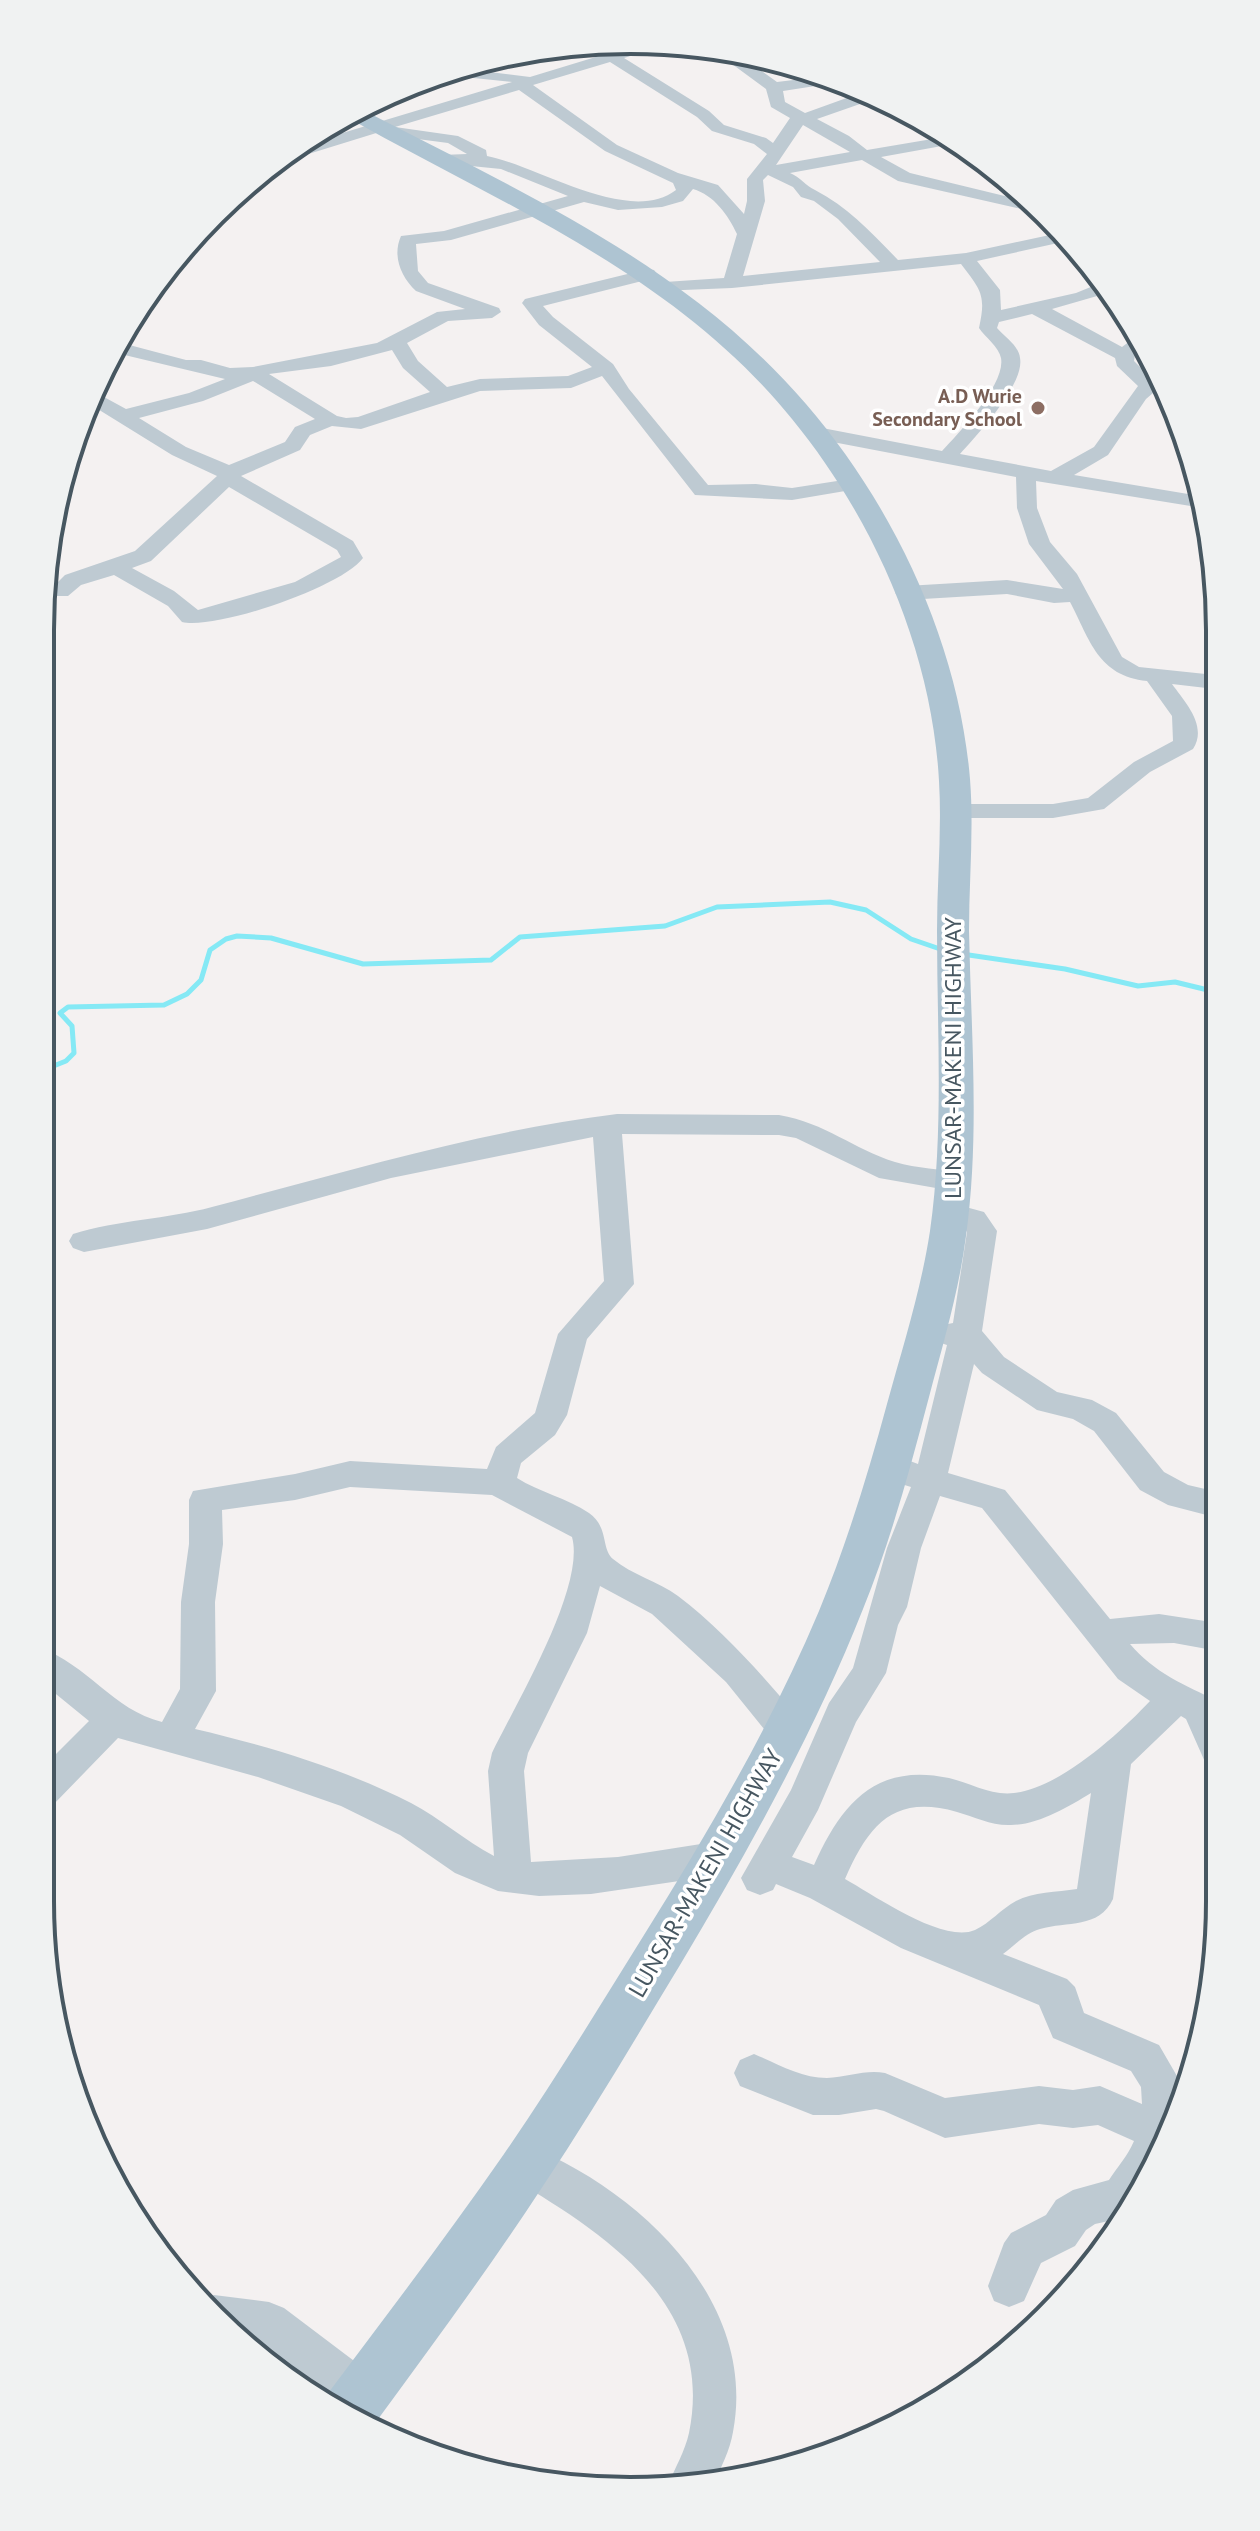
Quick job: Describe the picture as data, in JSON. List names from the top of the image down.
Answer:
{
  "streets": {
    "main road": ["LUNSAR-MAKENI HIGHWAY"]
  },
  "places": ["A.D Wurie Secondary School"]
}
